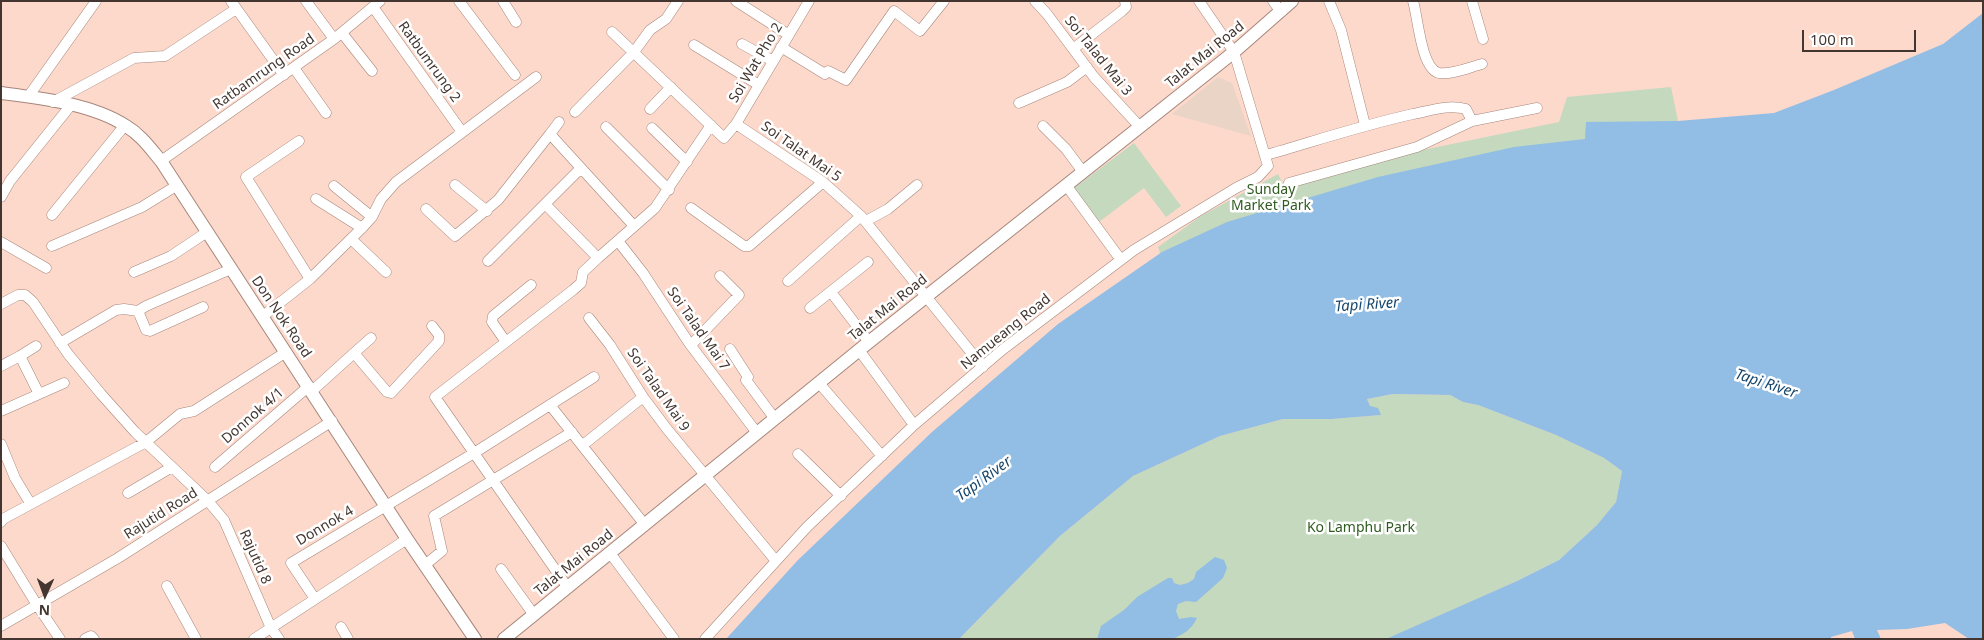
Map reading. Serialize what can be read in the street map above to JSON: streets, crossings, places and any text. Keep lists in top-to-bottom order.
{
  "streets": {
    "main road": ["Talat Mai Road", "Don Nok Road"],
    "street": [
      "Soi Talad Mai 3",
      "Ratbumrung 2",
      "Soi Wat Pho 2",
      "Ratbamrung Road",
      "Soi Talat Mai 5",
      "Soi Talad Mai 7",
      "Namueang Road",
      "Soi Talad Mai 9",
      "Donnok 4/1",
      "Rajutid Road",
      "Donnok 4",
      "Rajutid 8"
    ]
  },
  "crossings": [
    ["Talat Mai Road", "Soi Talad Mai 3"],
    ["Talat Mai Road", "Soi Talat Mai 5"],
    ["Talat Mai Road", "Soi Talad Mai 7"],
    ["Talat Mai Road", "Soi Talad Mai 9"],
    ["Ratbumrung 2", "Ratbamrung Road"],
    ["Soi Wat Pho 2", "Soi Talat Mai 5"],
    ["Ratbamrung Road", "Don Nok Road"],
    ["Soi Talat Mai 5", "Namueang Road"],
    ["Don Nok Road", "Donnok 4/1"],
    ["Don Nok Road", "Rajutid Road"],
    ["Don Nok Road", "Donnok 4"],
    ["Namueang Road", "Soi Talad Mai 9"],
    ["Rajutid Road", "Rajutid 8"]
  ],
  "water": ["Tapi River"],
  "parks": ["Sunday Market Park", "Ko Lamphu Park"],
  "scale_bar": "100 m",
  "north": "bottom"
}
